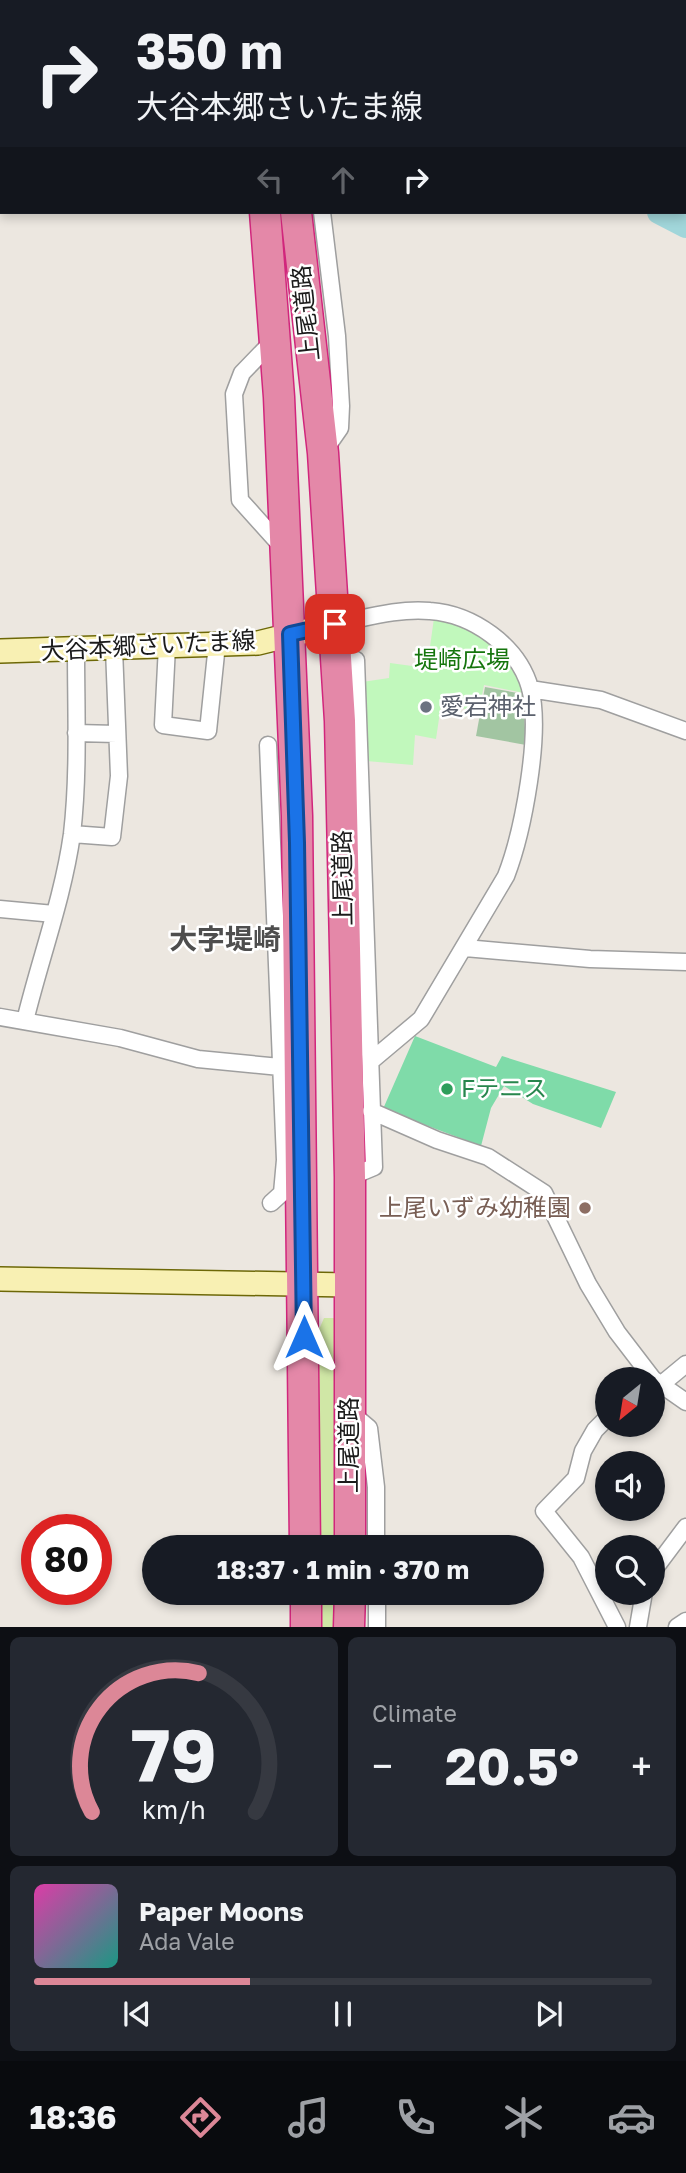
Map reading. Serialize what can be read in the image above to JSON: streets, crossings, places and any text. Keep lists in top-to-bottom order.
{
  "streets": {
    "highway": ["上尾道路"],
    "street": ["大谷本郷さいたま線"]
  },
  "crossings": [
    ["上尾道路", "大谷本郷さいたま線"]
  ],
  "districts": ["大字堤崎"],
  "parks": ["堤崎広場"],
  "places": ["愛宕神社", "Fテニス", "上尾いずみ幼稚園"],
  "north": "bottom left",
  "page": {
    "turn": ["350 m", "大谷本郷さいたま線"],
    "limit": "80",
    "trip": "18:37 · 1 min · 370 m",
    "tile": "Climate",
    "heat": ["−", "20.5°", "+"],
    "song": ["Paper Moons", "Ada Vale"],
    "tabs": "18:36",
    "gauge": ["79", "km/h"]
  }
}
